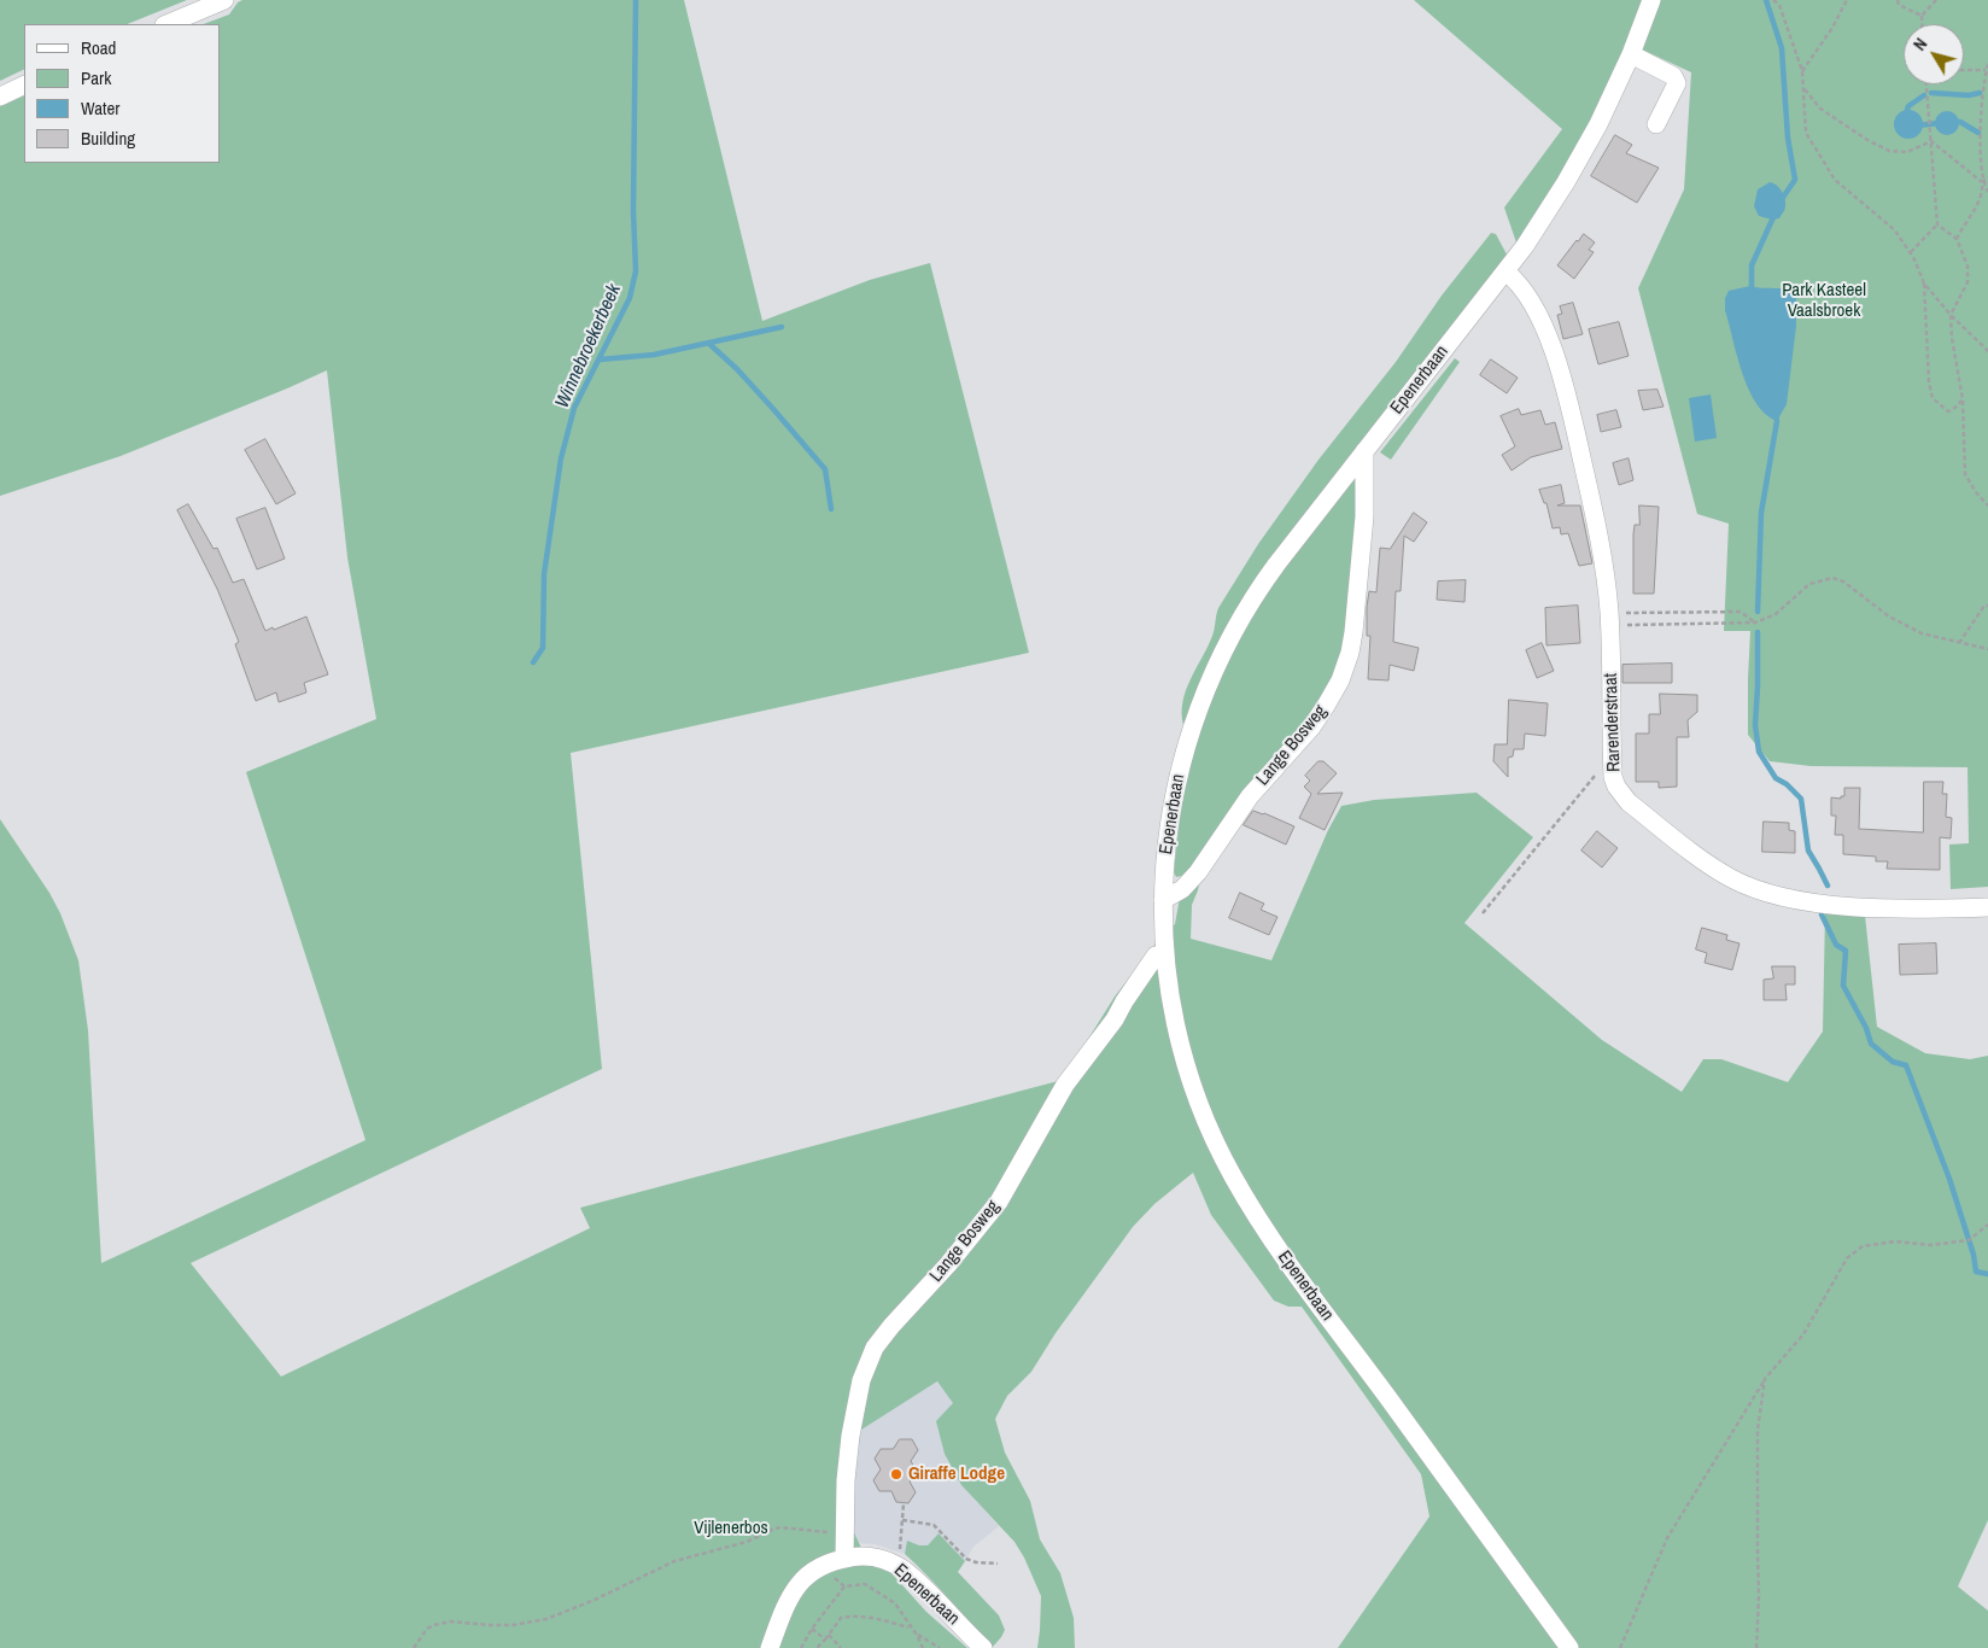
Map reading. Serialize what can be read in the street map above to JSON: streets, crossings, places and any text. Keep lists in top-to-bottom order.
{
  "streets": {
    "street": ["Epenerbaan", "Rarenderstraat", "Lange Bosweg"]
  },
  "crossings": [
    ["Epenerbaan", "Rarenderstraat"],
    ["Epenerbaan", "Lange Bosweg"]
  ],
  "water": ["Winnebroekerbeek"],
  "parks": ["Park Kasteel Vaalsbroek", "Vijlenerbos"],
  "places": ["Giraffe Lodge"],
  "legend": [
    "Road",
    "Park",
    "Water",
    "Building"
  ],
  "north": "top left"
}
